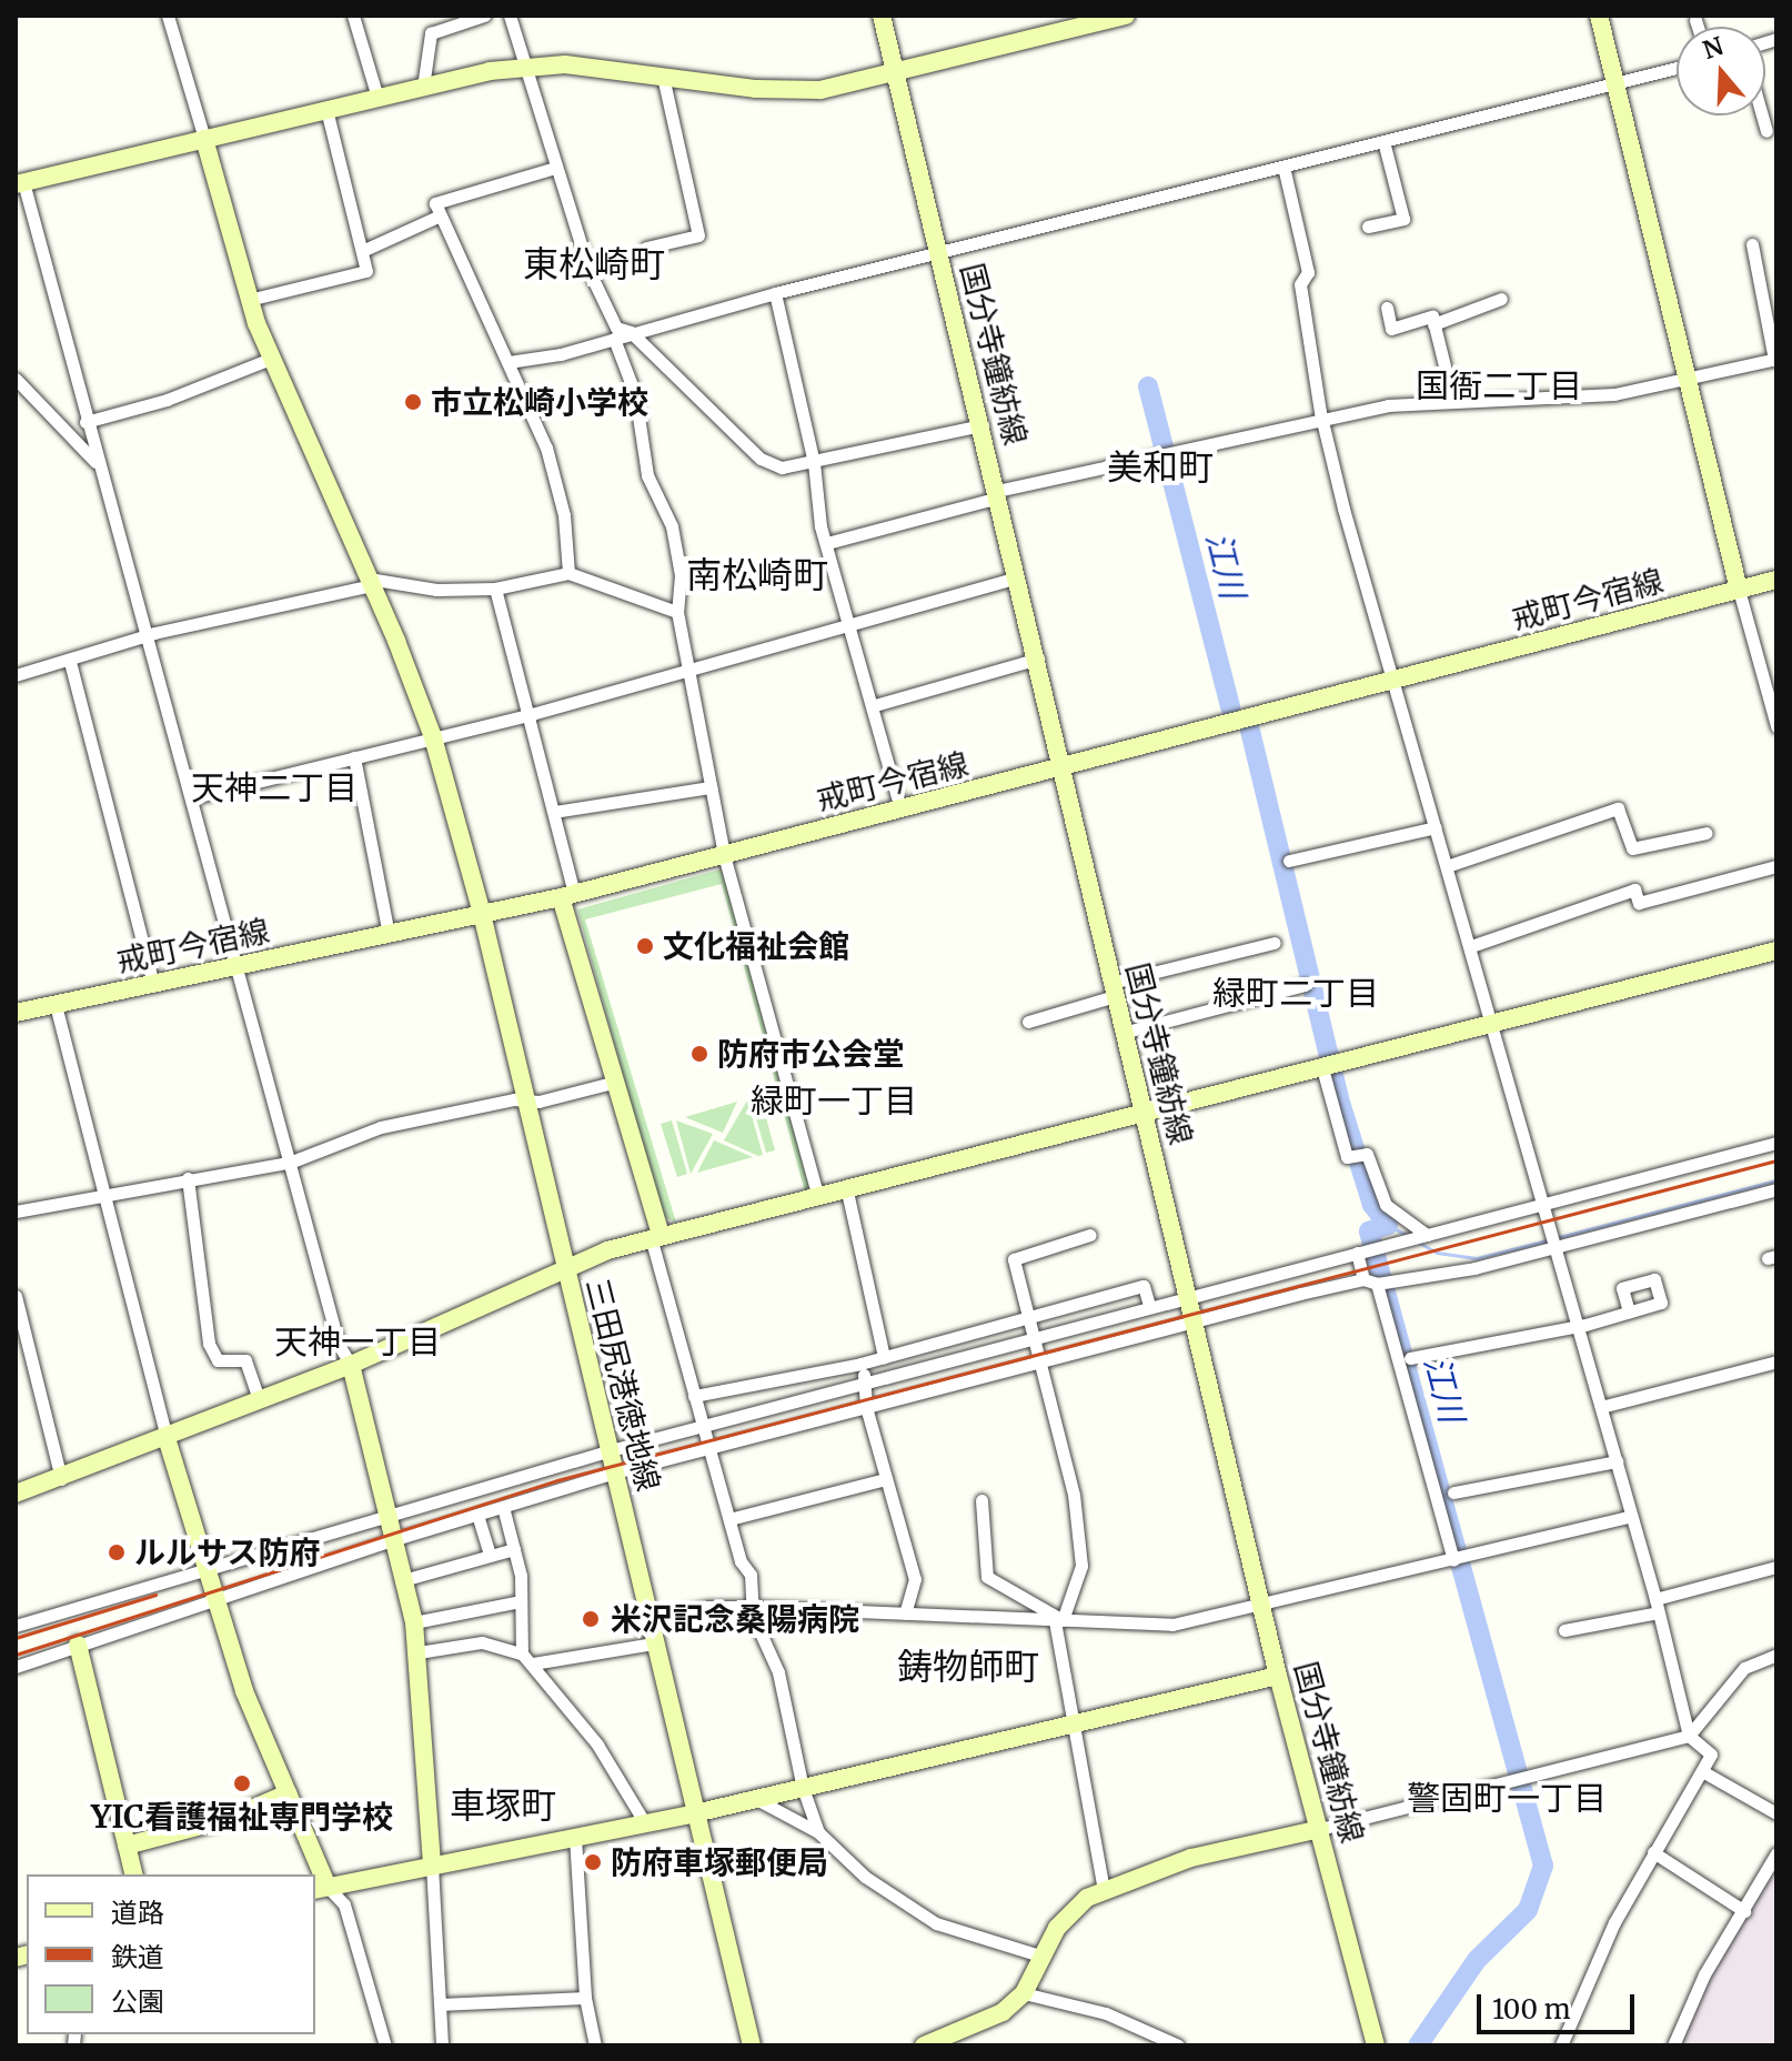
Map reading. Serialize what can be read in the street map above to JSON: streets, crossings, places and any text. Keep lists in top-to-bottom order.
{
  "streets": {
    "street": ["国分寺鐘紡線", "戒町今宿線", "三田尻港徳地線"]
  },
  "crossings": [
    ["国分寺鐘紡線", "戒町今宿線"]
  ],
  "districts": [
    "東松崎町",
    "国衙二丁目",
    "美和町",
    "南松崎町",
    "天神二丁目",
    "緑町二丁目",
    "緑町一丁目",
    "天神一丁目",
    "鋳物師町",
    "警固町一丁目",
    "車塚町"
  ],
  "water": ["江川"],
  "places": [
    "市立松崎小学校",
    "文化福祉会館",
    "防府市公会堂",
    "ルルサス防府",
    "米沢記念桑陽病院",
    "YIC看護福祉専門学校",
    "防府車塚郵便局"
  ],
  "legend": ["道路", "鉄道", "公園"],
  "scale_bar": "100 m",
  "north": "top"
}
